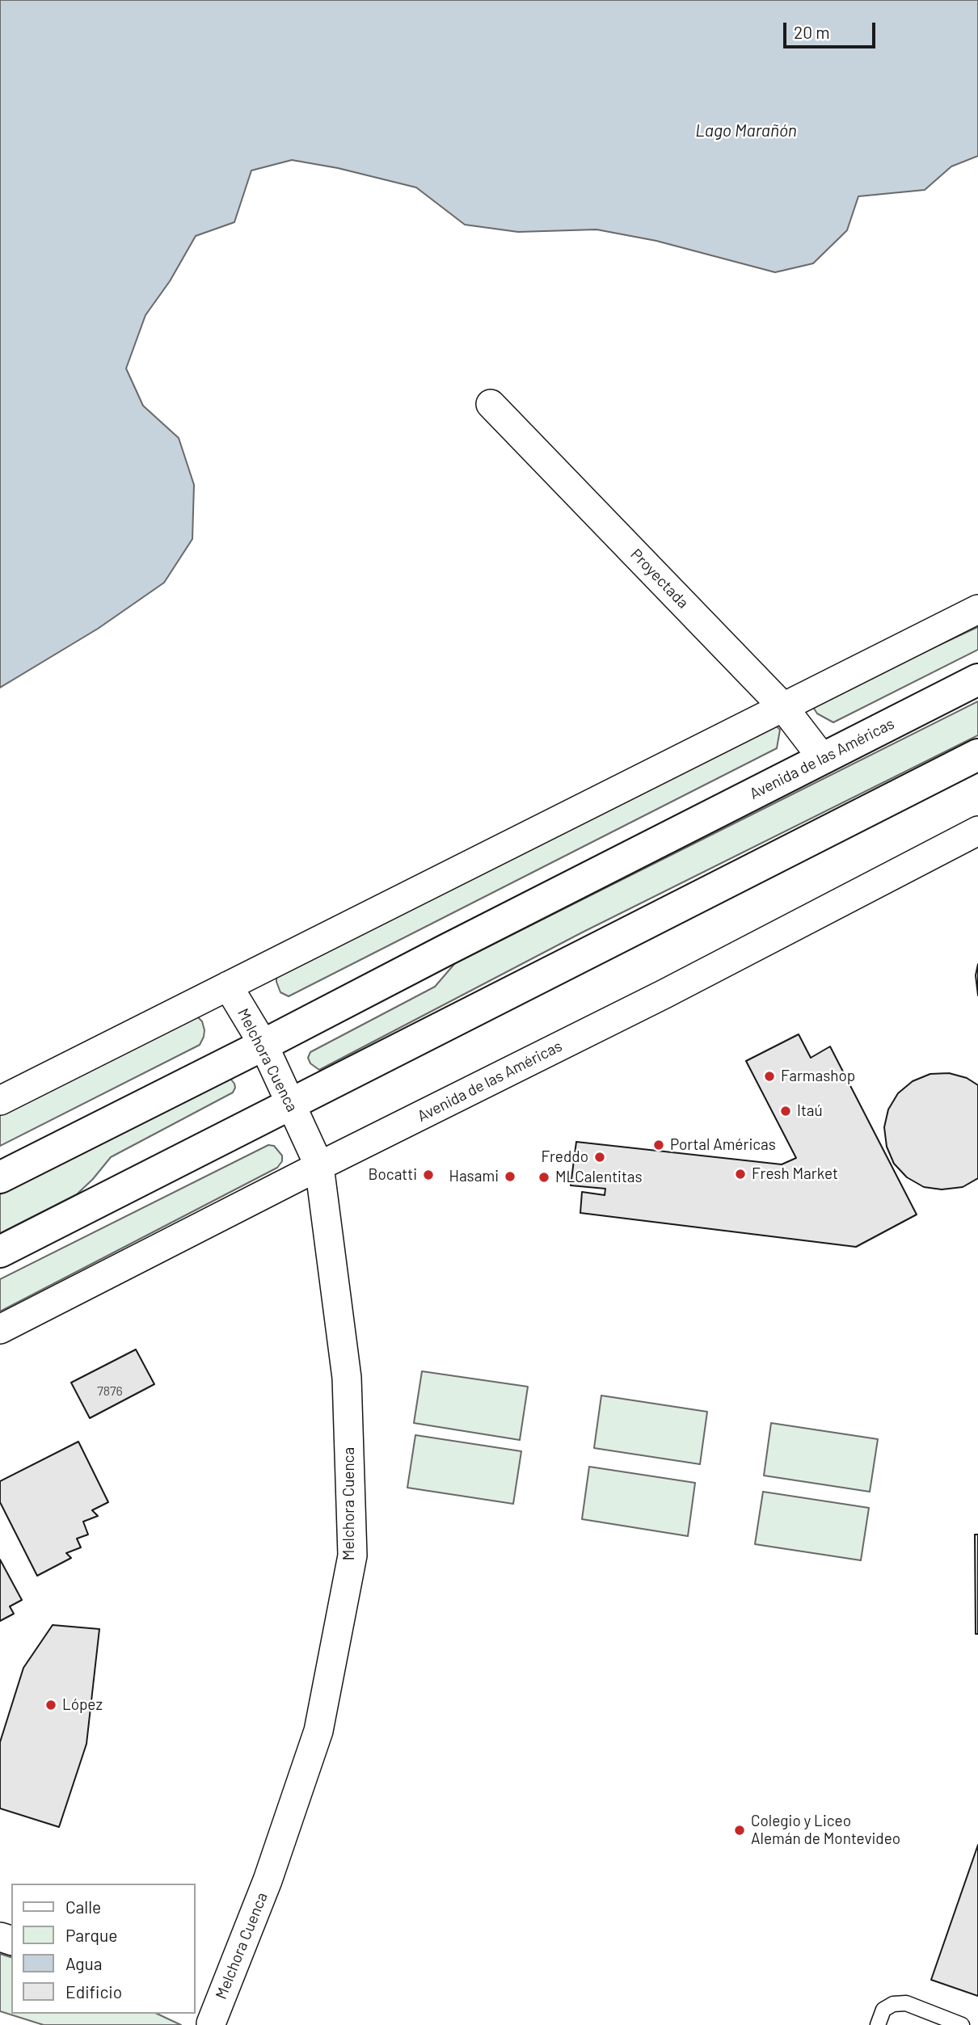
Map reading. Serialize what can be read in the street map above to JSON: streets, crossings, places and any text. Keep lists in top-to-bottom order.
{
  "streets": {
    "highway": ["Avenida de las Américas"],
    "street": ["Proyectada", "Melchora Cuenca"]
  },
  "crossings": [
    ["Proyectada", "Avenida de las Américas"],
    ["Avenida de las Américas", "Melchora Cuenca"]
  ],
  "water": ["Lago Marañón"],
  "places": [
    "Farmashop",
    "Itaú",
    "Portal Américas",
    "Freddo",
    "Fresh Market",
    "Bocatti",
    "Hasami",
    "MLCalentitas",
    "López",
    "Colegio y Liceo Alemán de Montevideo"
  ],
  "house_numbers": ["7876"],
  "legend": [
    "Calle",
    "Parque",
    "Agua",
    "Edificio"
  ],
  "scale_bar": "20 m"
}
